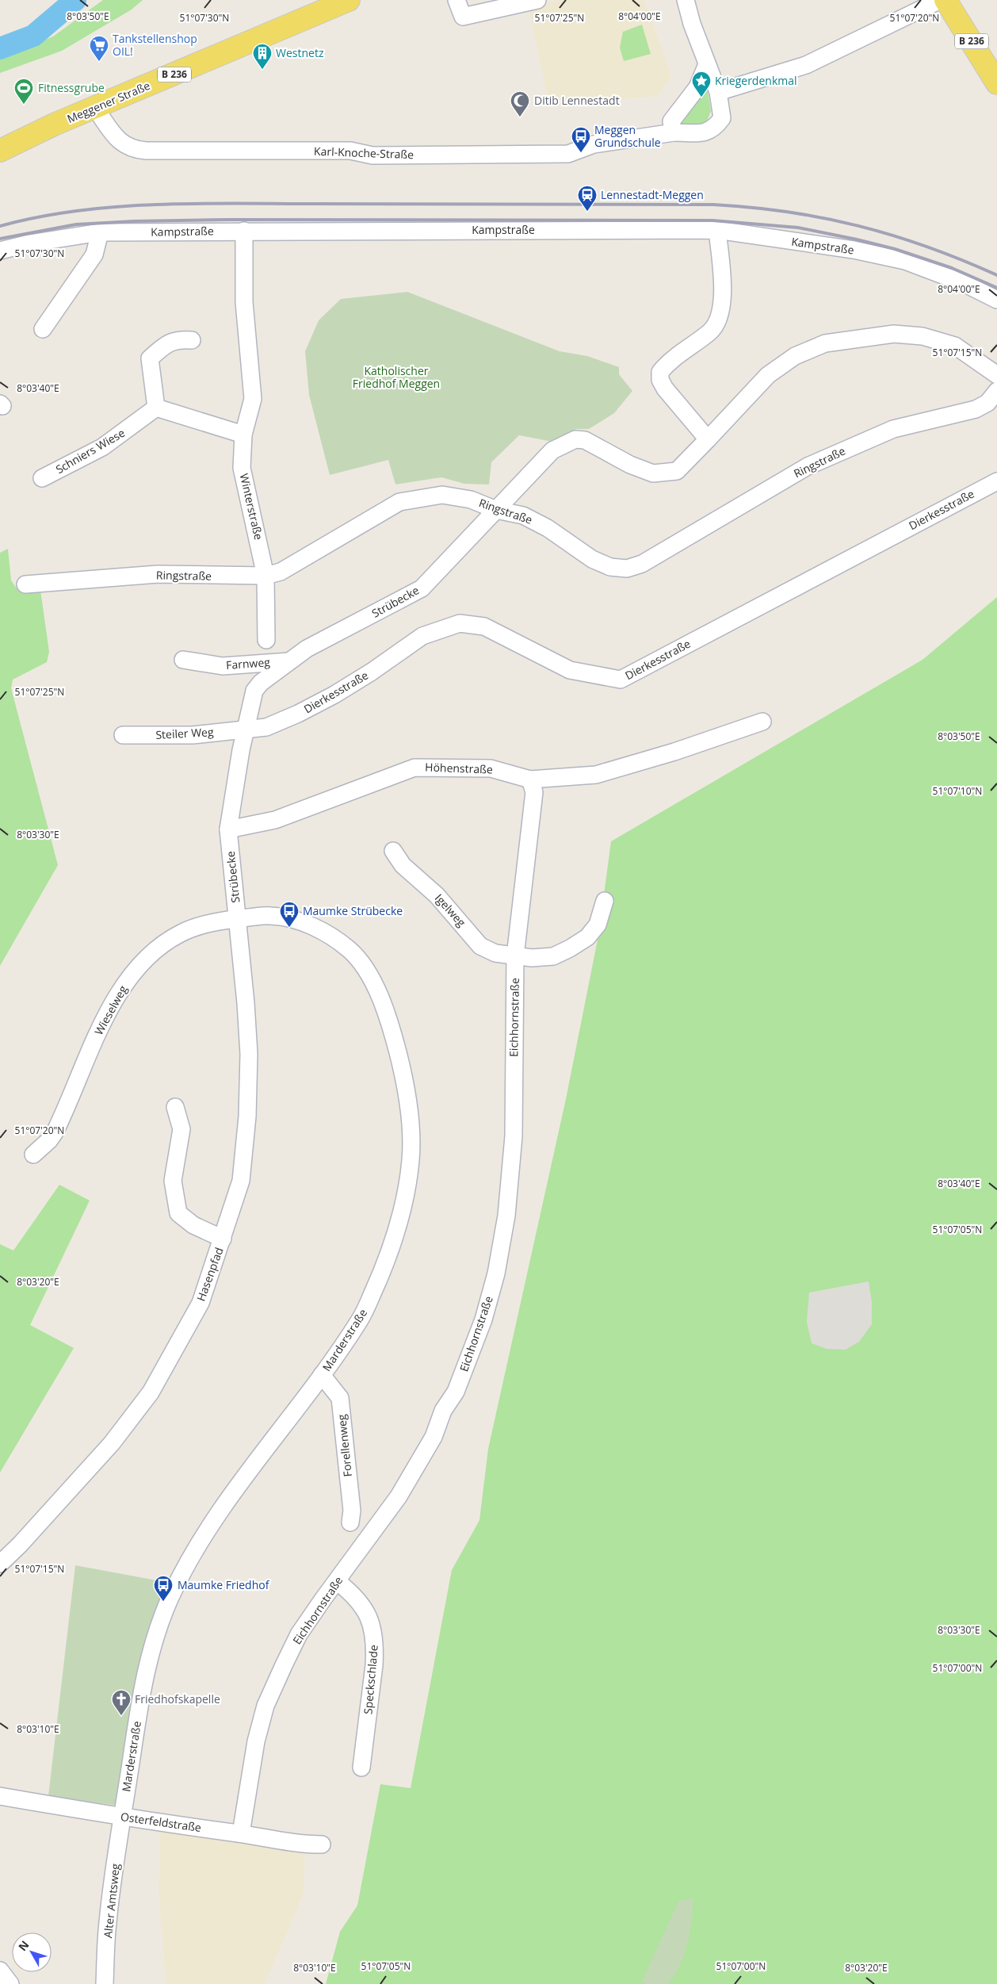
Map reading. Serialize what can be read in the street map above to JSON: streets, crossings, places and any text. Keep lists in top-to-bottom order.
{
  "streets": {
    "main road": ["B 236", "Meggener Straße"],
    "street": [
      "Karl-Knoche-Straße",
      "Kampstraße",
      "Schniers Wiese",
      "Ringstraße",
      "Winterstraße",
      "Dierkesstraße",
      "Strübecke",
      "Farnweg",
      "Steiler Weg",
      "Höhenstraße",
      "Igelweg",
      "Wieselweg",
      "Eichhornstraße",
      "Hasenpfad",
      "Marderstraße",
      "Forellenweg",
      "Speckschlade",
      "Osterfeldstraße",
      "Alter Amtsweg"
    ]
  },
  "crossings": [
    ["Meggener Straße", "Karl-Knoche-Straße"],
    ["Kampstraße", "Winterstraße"],
    ["Ringstraße", "Winterstraße"],
    ["Ringstraße", "Strübecke"],
    ["Dierkesstraße", "Strübecke"],
    ["Dierkesstraße", "Steiler Weg"],
    ["Strübecke", "Farnweg"],
    ["Strübecke", "Steiler Weg"],
    ["Strübecke", "Höhenstraße"],
    ["Strübecke", "Wieselweg"],
    ["Strübecke", "Hasenpfad"],
    ["Strübecke", "Marderstraße"],
    ["Höhenstraße", "Eichhornstraße"],
    ["Igelweg", "Eichhornstraße"],
    ["Wieselweg", "Hasenpfad"],
    ["Wieselweg", "Marderstraße"],
    ["Eichhornstraße", "Speckschlade"],
    ["Eichhornstraße", "Osterfeldstraße"],
    ["Hasenpfad", "Marderstraße"],
    ["Marderstraße", "Forellenweg"],
    ["Marderstraße", "Osterfeldstraße"],
    ["Marderstraße", "Alter Amtsweg"],
    ["Osterfeldstraße", "Alter Amtsweg"]
  ],
  "parks": ["Katholischer Friedhof Meggen"],
  "places": {
    "supermarket": ["Tankstellenshop OIL!"],
    "building": ["Westnetz"],
    "place": ["Kriegerdenkmal"],
    "sports": ["Fitnessgrube"],
    "mosque": ["Ditib Lennestadt"],
    "bus stop": ["Meggen Grundschule", "Maumke Strübecke", "Maumke Friedhof"],
    "station": ["Lennestadt-Meggen"],
    "church": ["Friedhofskapelle"]
  },
  "north": "top left",
  "coordinates": [
    "8°03'50\"E",
    "8°04'00\"E",
    "51°07'30\"N",
    "51°07'25\"N",
    "51°07'20\"N",
    "51°07'15\"N",
    "8°03'40\"E",
    "51°07'10\"N",
    "8°03'30\"E",
    "51°07'05\"N",
    "8°03'20\"E",
    "51°07'00\"N",
    "8°03'10\"E"
  ]
}
